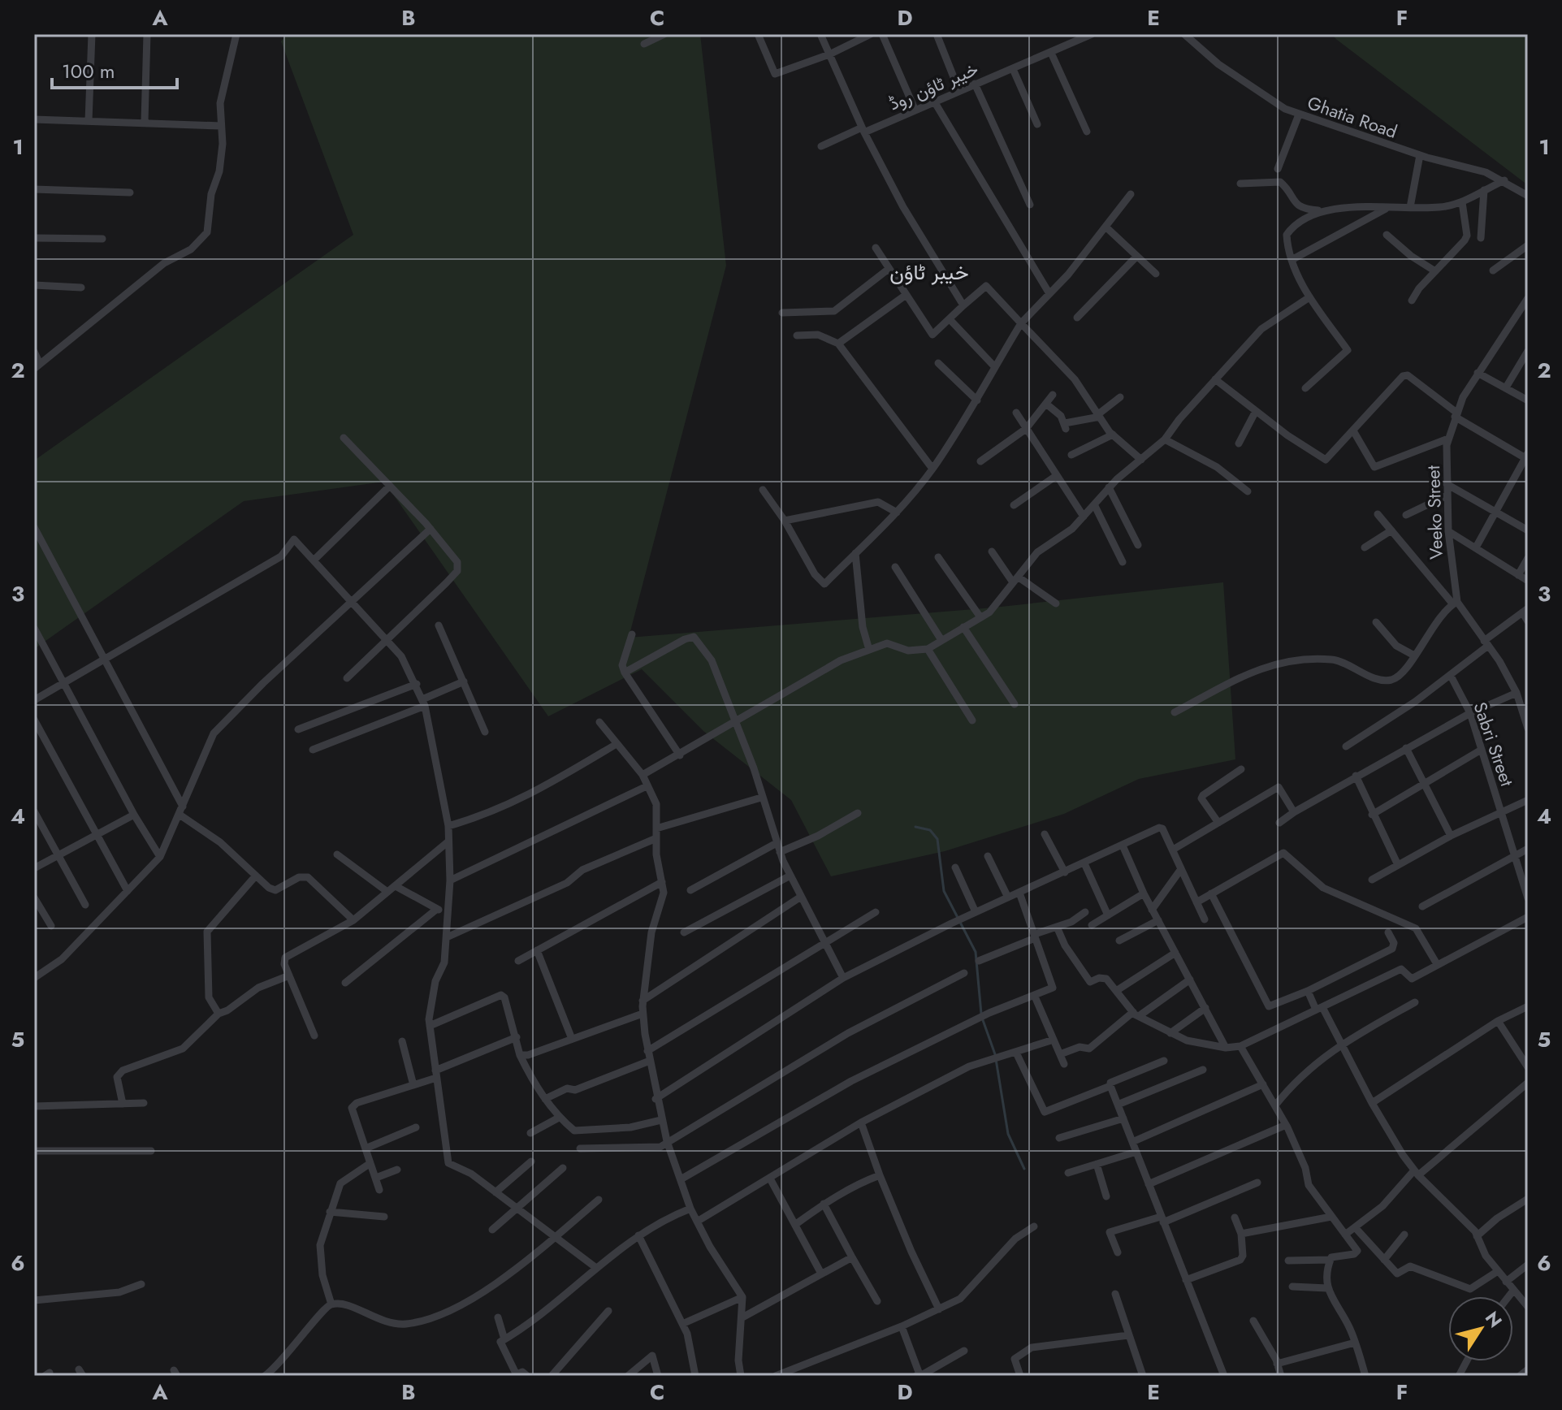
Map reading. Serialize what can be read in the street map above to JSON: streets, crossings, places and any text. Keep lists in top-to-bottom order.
{
  "streets": {
    "street": [
      "خیبر ٹاؤن روڈ",
      "Ghatia Road",
      "Veeko Street",
      "Sabri Street"
    ]
  },
  "districts": ["خیبر ٹاؤن"],
  "scale_bar": "100 m",
  "north": "top right",
  "grid": {
    "columns": [
      "A",
      "B",
      "C",
      "D",
      "E",
      "F"
    ],
    "rows": [
      "1",
      "2",
      "3",
      "4",
      "5",
      "6"
    ]
  }
}
